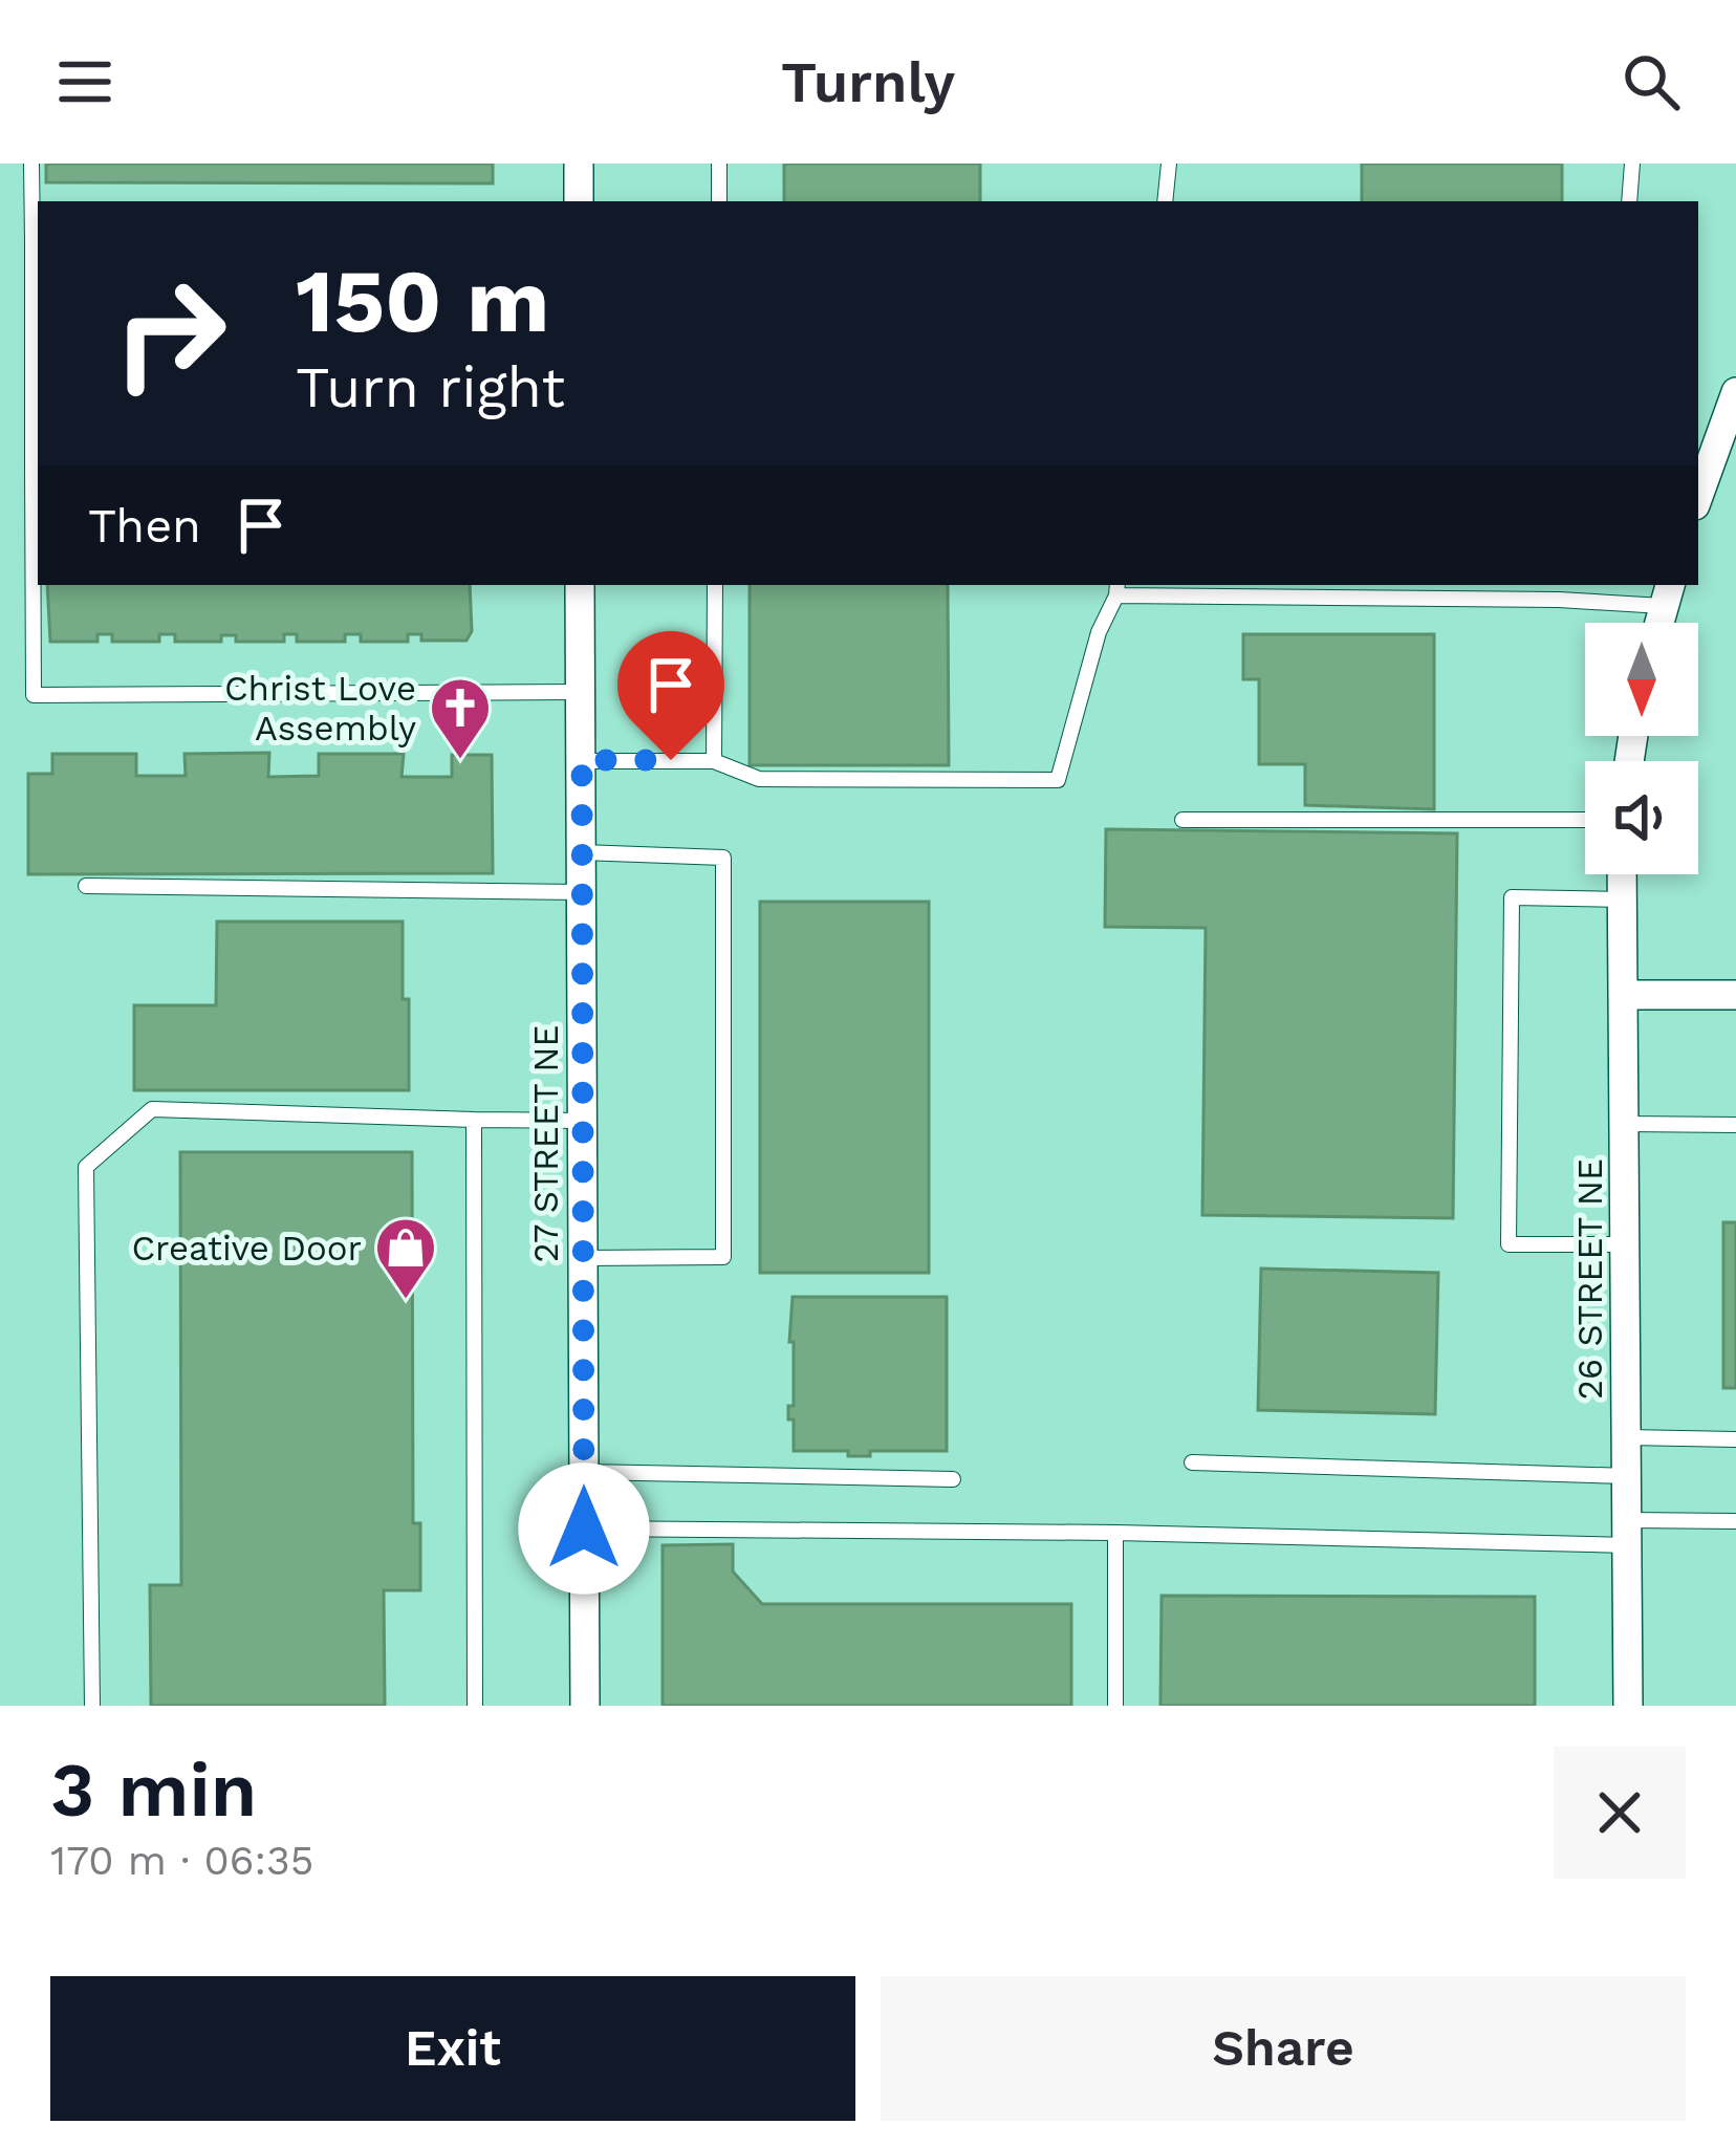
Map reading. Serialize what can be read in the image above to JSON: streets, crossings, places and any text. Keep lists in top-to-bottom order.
{
  "streets": {
    "street": ["27 STREET NE", "26 STREET NE"]
  },
  "places": {
    "church": ["Christ Love Assembly"],
    "shop": ["Creative Door"]
  },
  "north": "bottom",
  "page": {
    "header": "Turnly",
    "turn": ["150 m", "Turn right"],
    "then": "Then",
    "heading": ["3 min", "170 m · 06:35"],
    "buttons": ["Exit", "Share"]
  }
}
